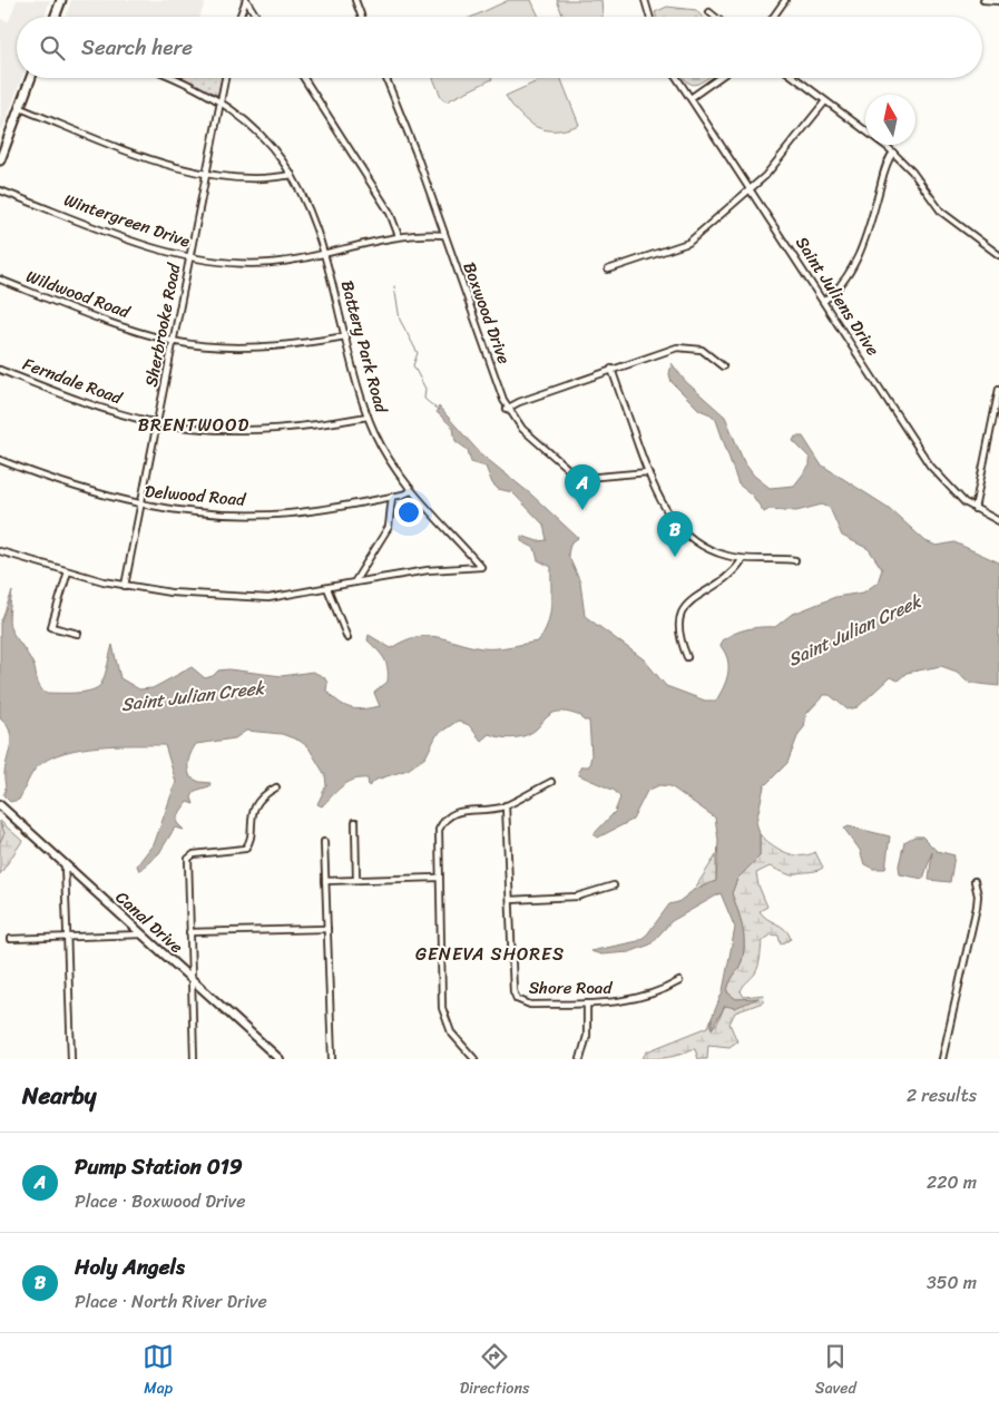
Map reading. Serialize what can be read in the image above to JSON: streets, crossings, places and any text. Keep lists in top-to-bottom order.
{
  "streets": {
    "main road": ["Canal Drive"],
    "street": [
      "Wintergreen Drive",
      "Wildwood Road",
      "Saint Juliens Drive",
      "Boxwood Drive",
      "Sherbrooke Road",
      "Battery Park Road",
      "Ferndale Road",
      "Delwood Road",
      "Shore Road"
    ]
  },
  "crossings": [
    ["Wintergreen Drive", "Boxwood Drive"],
    ["Wintergreen Drive", "Sherbrooke Road"],
    ["Wintergreen Drive", "Battery Park Road"],
    ["Wildwood Road", "Sherbrooke Road"],
    ["Wildwood Road", "Battery Park Road"],
    ["Sherbrooke Road", "Battery Park Road"],
    ["Sherbrooke Road", "Ferndale Road"],
    ["Sherbrooke Road", "Delwood Road"],
    ["Battery Park Road", "Ferndale Road"]
  ],
  "districts": ["BRENTWOOD", "GENEVA SHORES"],
  "water": ["Saint Julian Creek"],
  "north": "top",
  "page": {
    "search": "Search here",
    "pins": ["A", "B"],
    "heading": ["Nearby", "2 results"],
    "list": [
      {
        "mark": "A",
        "name": "Pump Station 019",
        "note": "Place · Boxwood Drive",
        "value": "220 m"
      },
      {
        "mark": "B",
        "name": "Holy Angels",
        "note": "Place · North River Drive",
        "value": "350 m"
      }
    ],
    "nav": ["Map", "Directions", "Saved"]
  }
}
